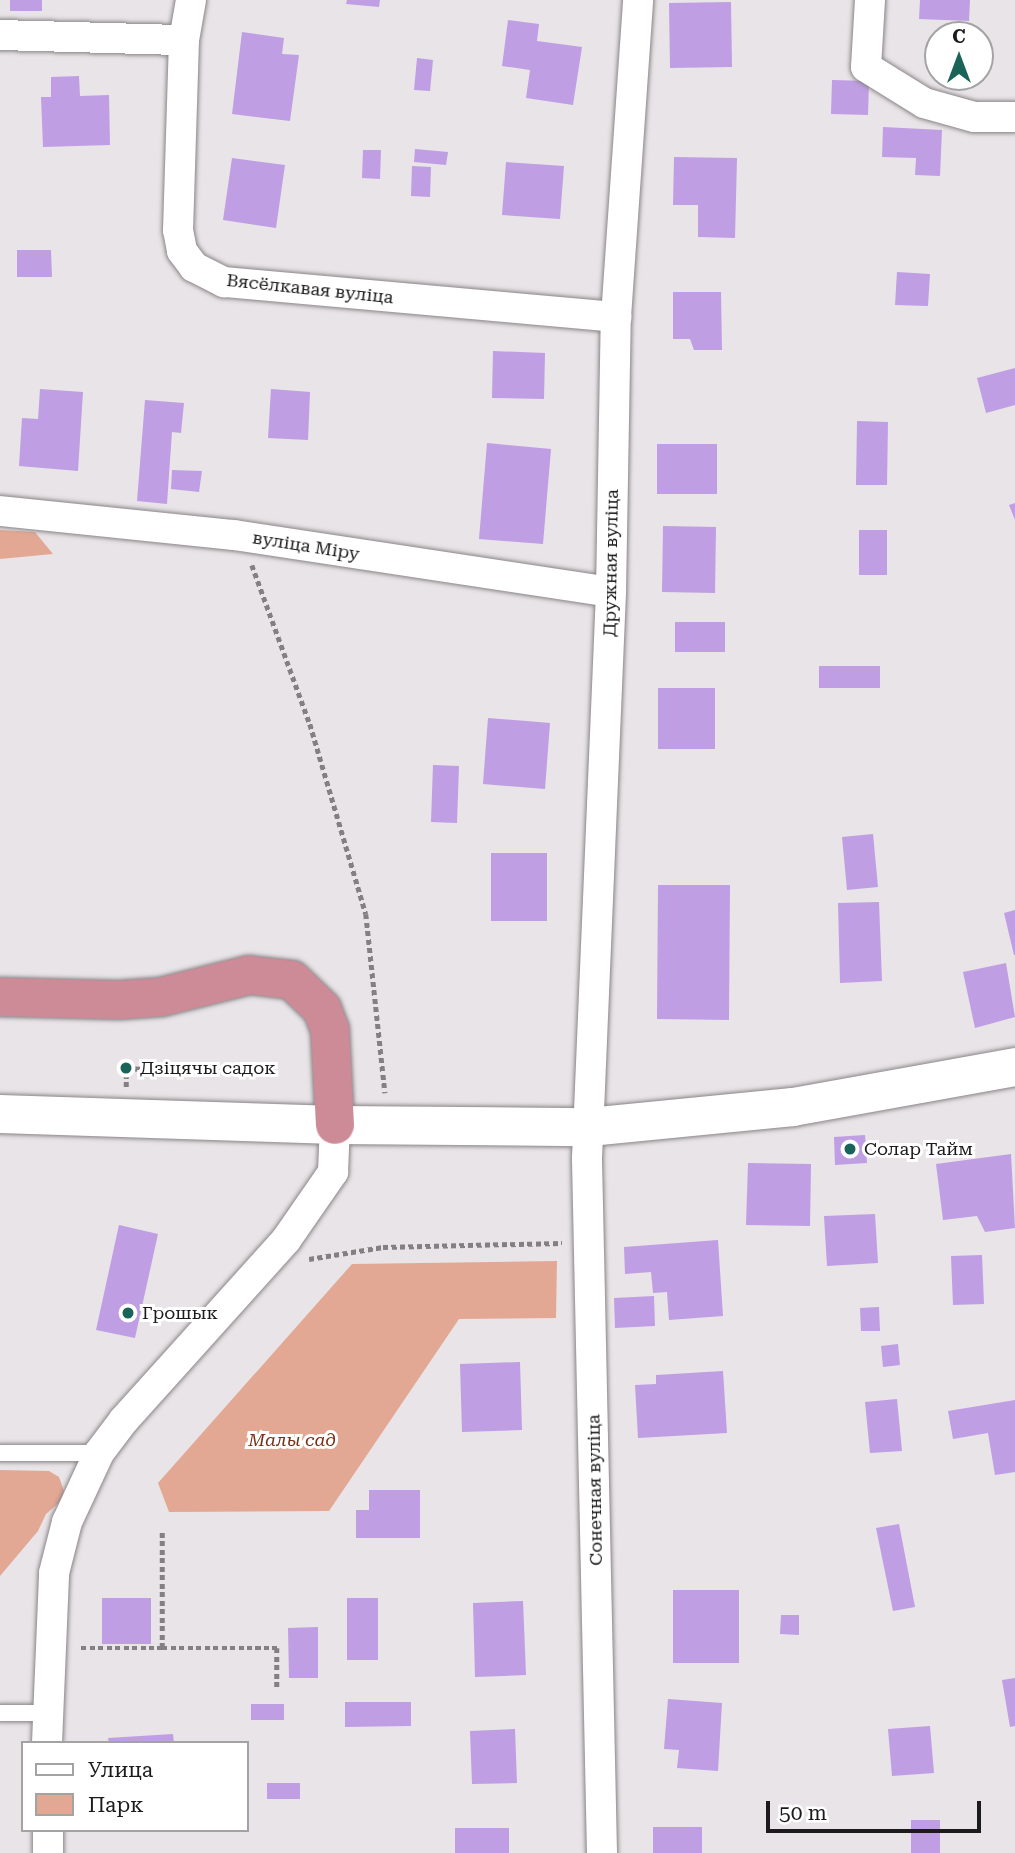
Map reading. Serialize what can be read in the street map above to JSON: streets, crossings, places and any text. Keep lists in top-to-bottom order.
{
  "streets": {
    "street": [
      "Вясёлкавая вуліца",
      "вуліца Міру",
      "Дружная вуліца",
      "Сонечная вуліца"
    ]
  },
  "crossings": [
    ["Вясёлкавая вуліца", "Дружная вуліца"],
    ["вуліца Міру", "Дружная вуліца"],
    ["Дружная вуліца", "Сонечная вуліца"]
  ],
  "parks": ["Малы сад"],
  "places": ["Дзіцячы садок", "Солар Тайм", "Грошык"],
  "legend": ["Улица", "Парк"],
  "scale_bar": "50 m",
  "north": "top"
}
